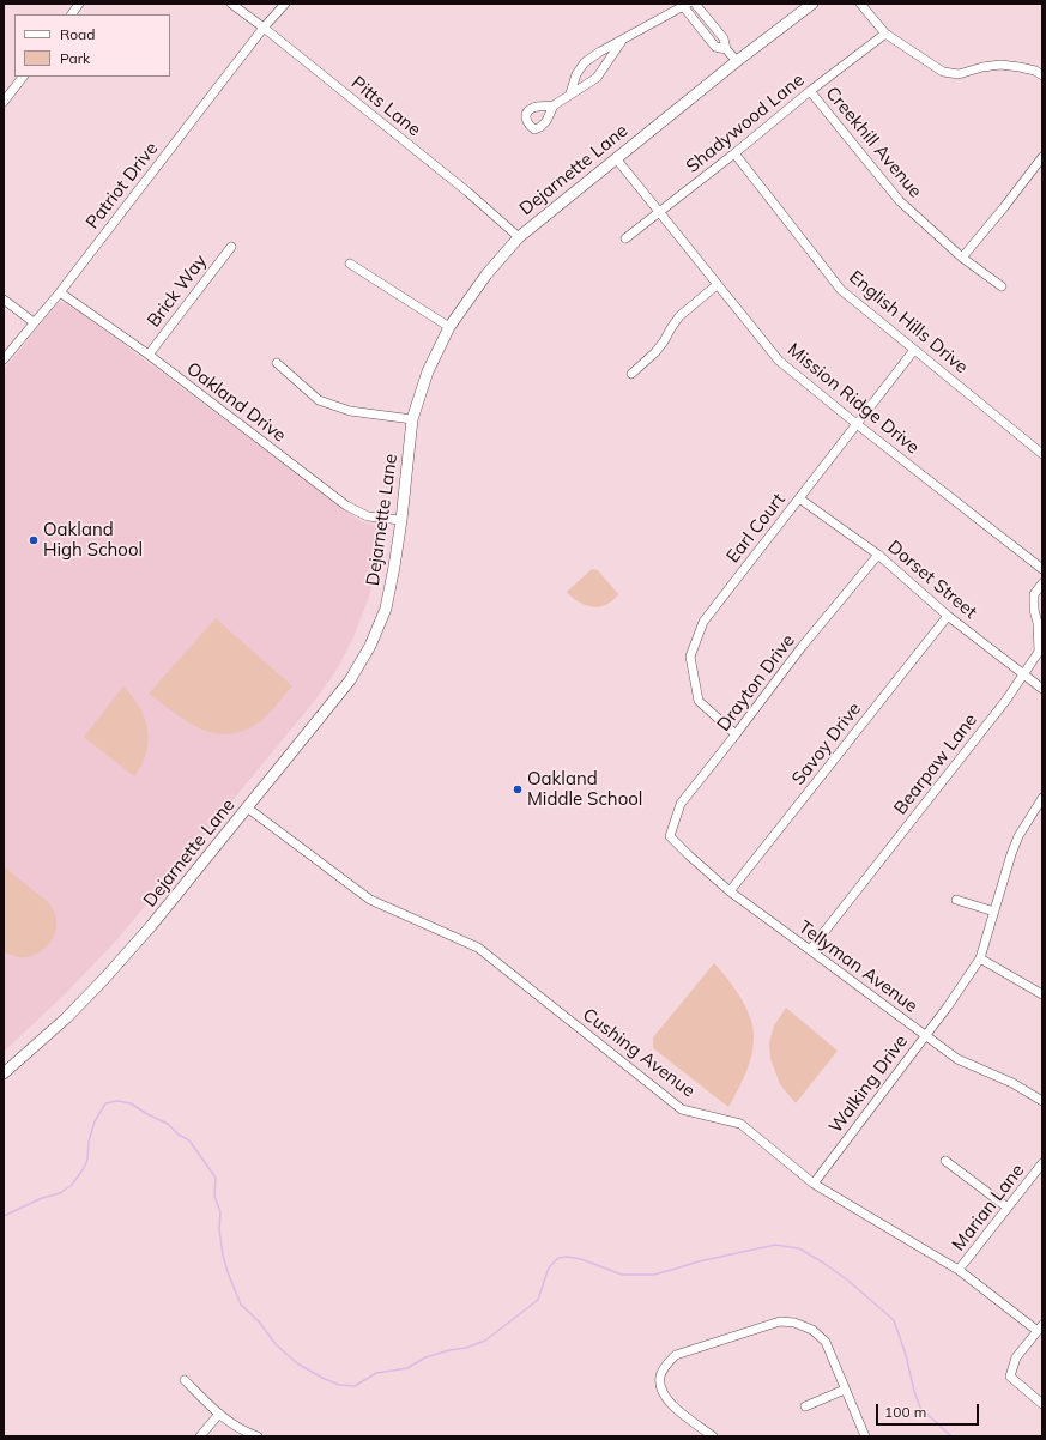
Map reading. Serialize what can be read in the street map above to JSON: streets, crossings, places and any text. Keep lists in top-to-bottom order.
{
  "streets": {
    "main road": ["Dejarnette Lane"],
    "street": [
      "Pitts Lane",
      "Shadywood Lane",
      "Creekhill Avenue",
      "Patriot Drive",
      "Brick Way",
      "English Hills Drive",
      "Mission Ridge Drive",
      "Oakland Drive",
      "Earl Court",
      "Dorset Street",
      "Drayton Drive",
      "Savoy Drive",
      "Bearpaw Lane",
      "Tellyman Avenue",
      "Cushing Avenue",
      "Walking Drive",
      "Marian Lane"
    ]
  },
  "crossings": [
    ["Pitts Lane", "Dejarnette Lane"],
    ["Pitts Lane", "Patriot Drive"],
    ["Shadywood Lane", "Creekhill Avenue"],
    ["Shadywood Lane", "English Hills Drive"],
    ["Shadywood Lane", "Mission Ridge Drive"],
    ["Dejarnette Lane", "Mission Ridge Drive"],
    ["Dejarnette Lane", "Oakland Drive"],
    ["Dejarnette Lane", "Cushing Avenue"],
    ["Patriot Drive", "Oakland Drive"],
    ["Brick Way", "Oakland Drive"],
    ["English Hills Drive", "Earl Court"],
    ["Mission Ridge Drive", "Earl Court"],
    ["Earl Court", "Dorset Street"],
    ["Earl Court", "Drayton Drive"],
    ["Dorset Street", "Drayton Drive"],
    ["Dorset Street", "Savoy Drive"],
    ["Dorset Street", "Bearpaw Lane"],
    ["Drayton Drive", "Tellyman Avenue"],
    ["Savoy Drive", "Tellyman Avenue"],
    ["Bearpaw Lane", "Tellyman Avenue"],
    ["Tellyman Avenue", "Walking Drive"],
    ["Cushing Avenue", "Walking Drive"],
    ["Cushing Avenue", "Marian Lane"]
  ],
  "places": ["Oakland High School", "Oakland Middle School"],
  "legend": ["Road", "Park"],
  "scale_bar": "100 m"
}
